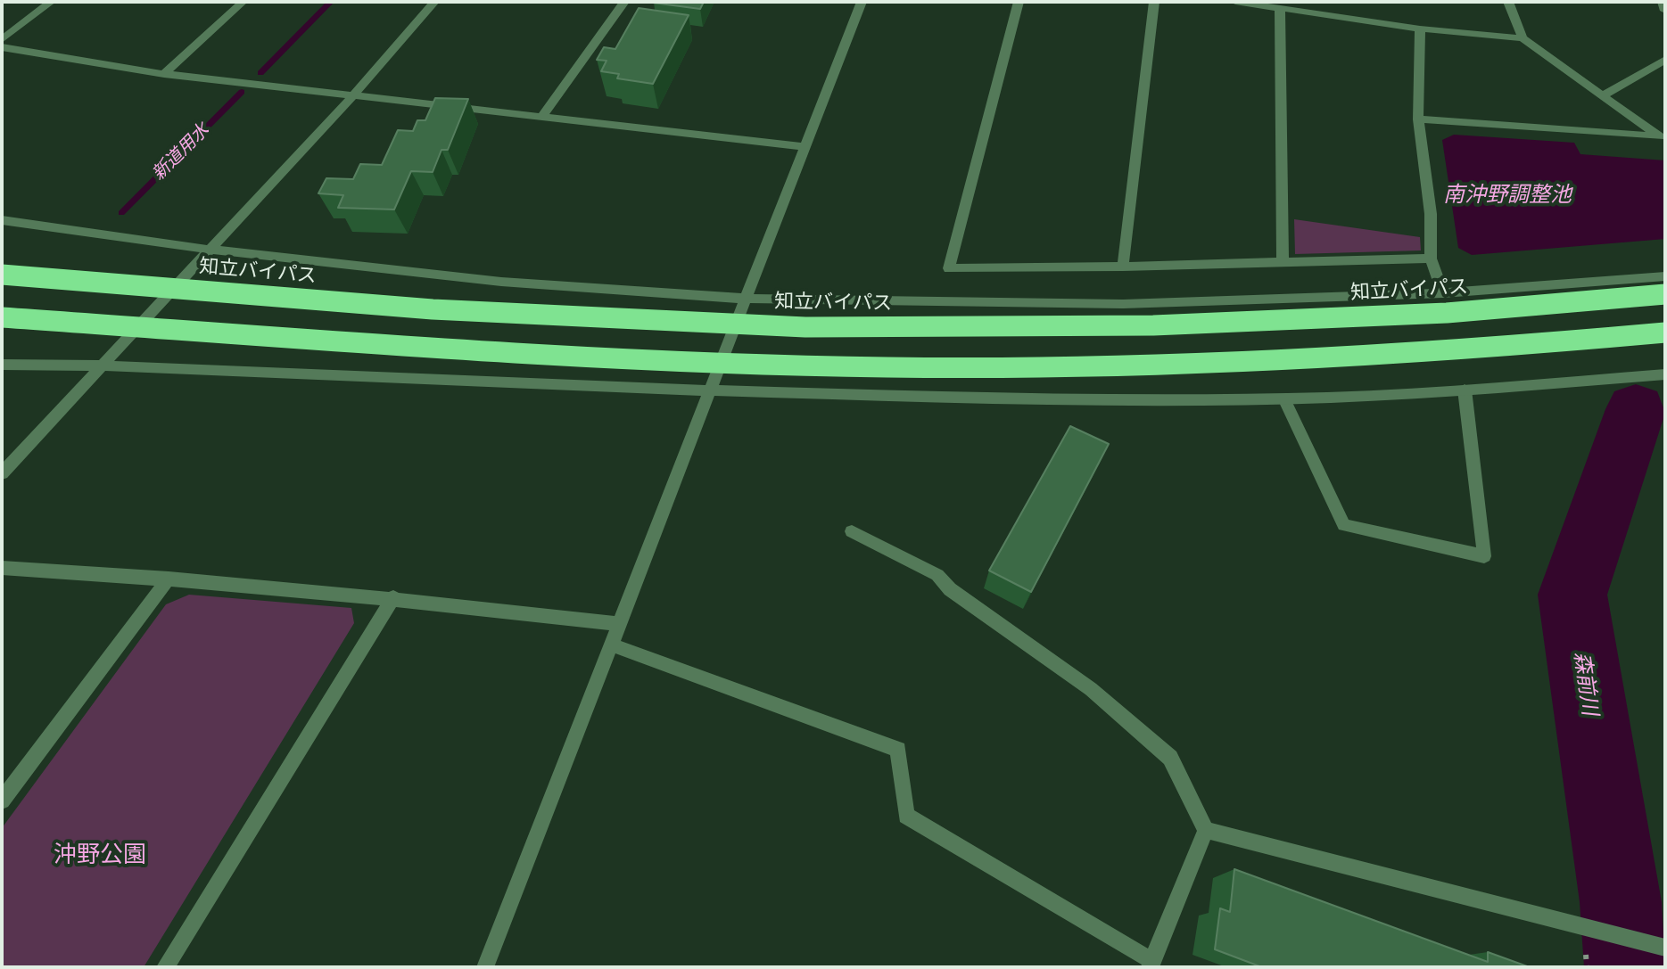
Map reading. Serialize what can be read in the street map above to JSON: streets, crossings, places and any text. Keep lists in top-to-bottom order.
{
  "streets": {
    "highway": ["知立バイパス"]
  },
  "water": ["新道用水", "南沖野調整池", "森前川"],
  "parks": ["沖野公園"]
}
